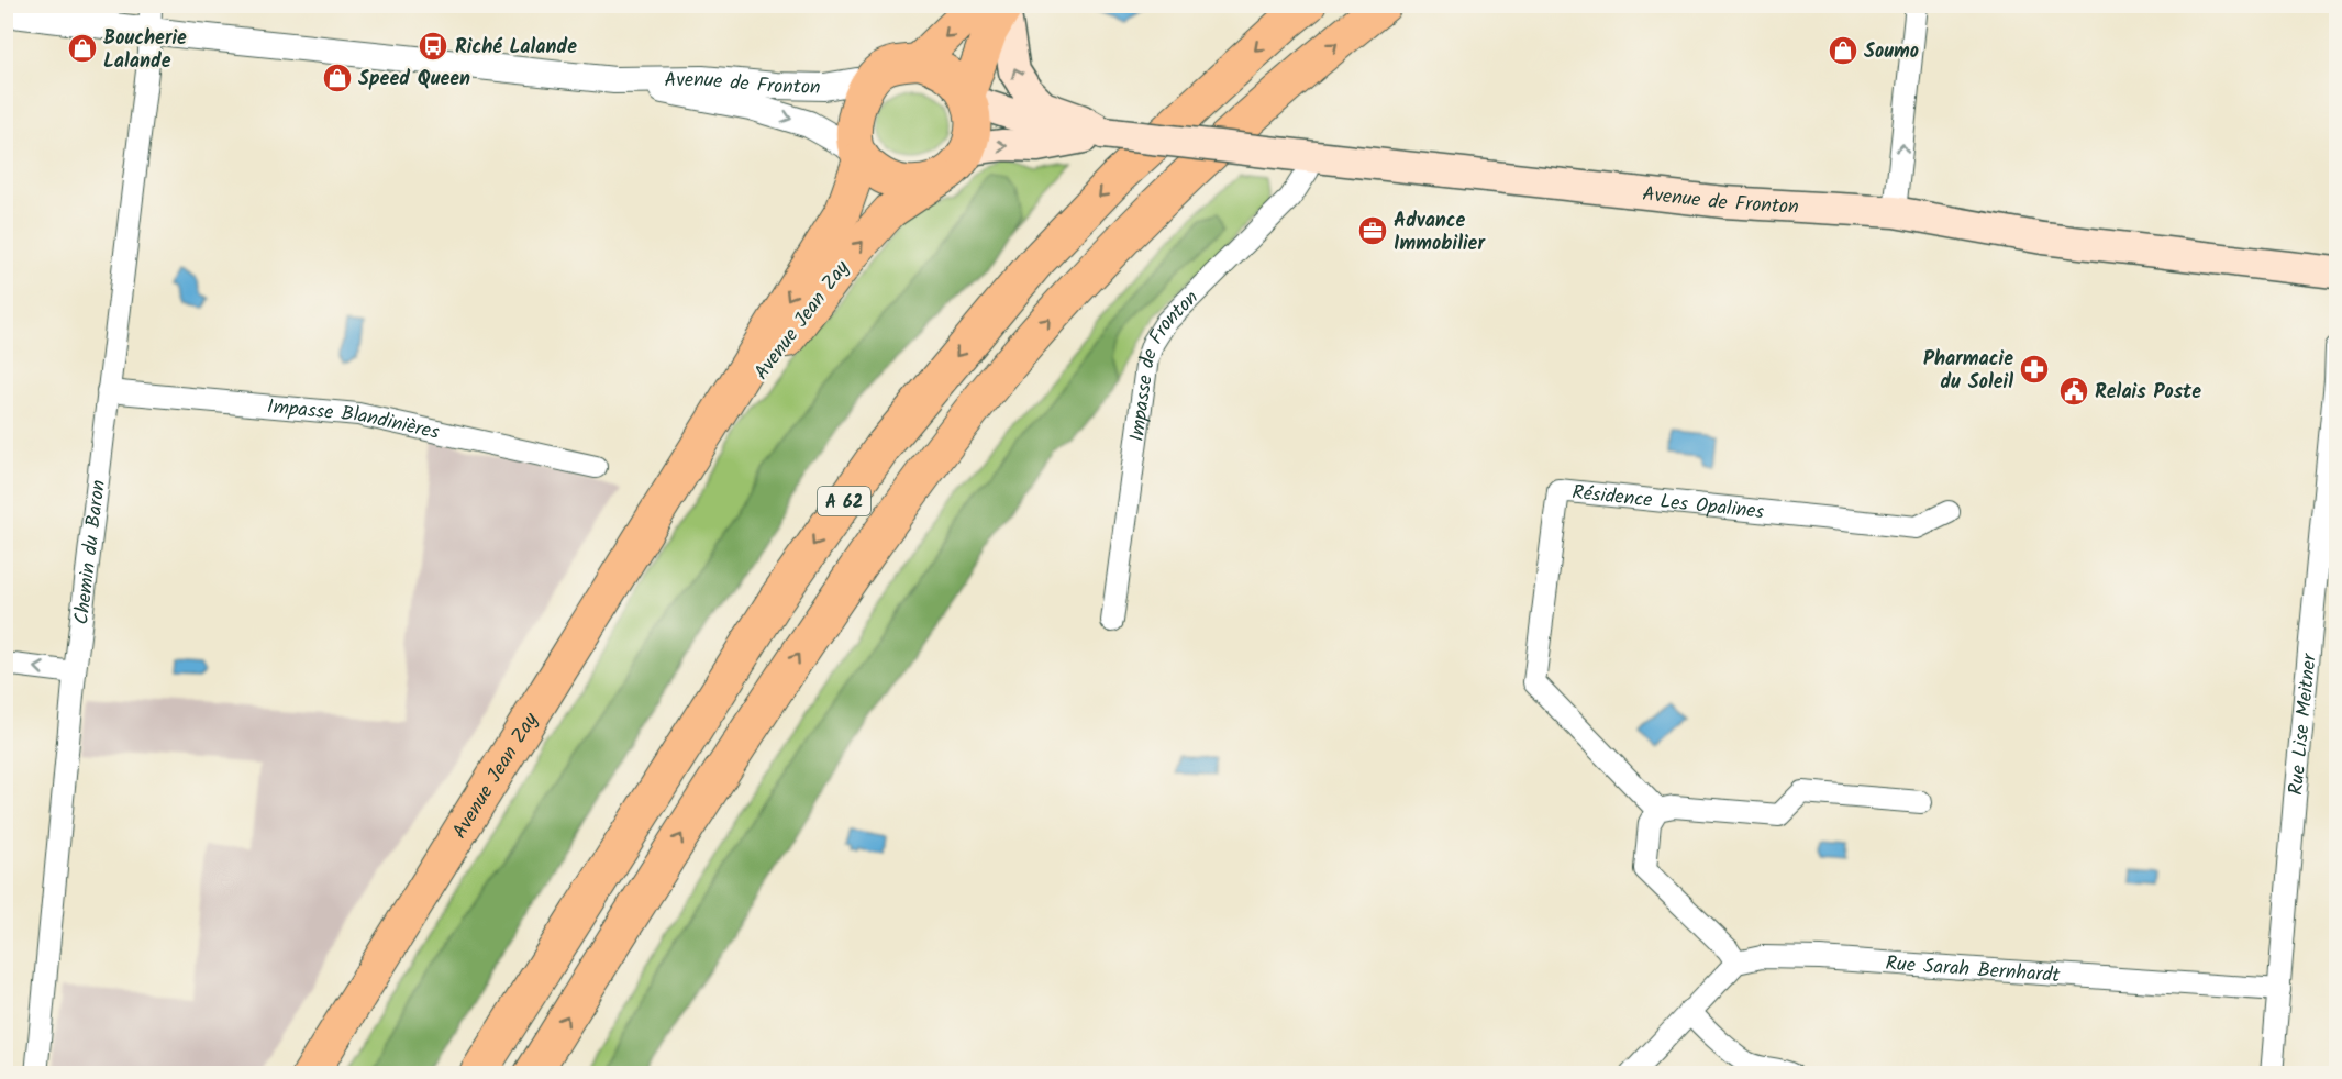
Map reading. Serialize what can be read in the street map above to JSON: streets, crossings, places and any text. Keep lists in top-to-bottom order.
{
  "streets": {
    "highway": ["A 62"],
    "main road": ["Avenue de Fronton", "Avenue Jean Zay"],
    "street": [
      "Impasse de Fronton",
      "Impasse Blandinières",
      "Résidence Les Opalines",
      "Chemin du Baron",
      "Rue Lise Meitner",
      "Rue Sarah Bernhardt"
    ]
  },
  "crossings": [
    ["Avenue de Fronton", "Avenue Jean Zay"],
    ["Avenue de Fronton", "Impasse de Fronton"],
    ["Avenue de Fronton", "Chemin du Baron"],
    ["Impasse Blandinières", "Chemin du Baron"],
    ["Rue Lise Meitner", "Rue Sarah Bernhardt"]
  ],
  "places": {
    "bus stop": ["Riché Lalande"],
    "shop": ["Boucherie Lalande", "Soumo", "Speed Queen"],
    "office": ["Advance Immobilier"],
    "pharmacy": ["Pharmacie du Soleil"],
    "public building": ["Relais Poste"]
  }
}
